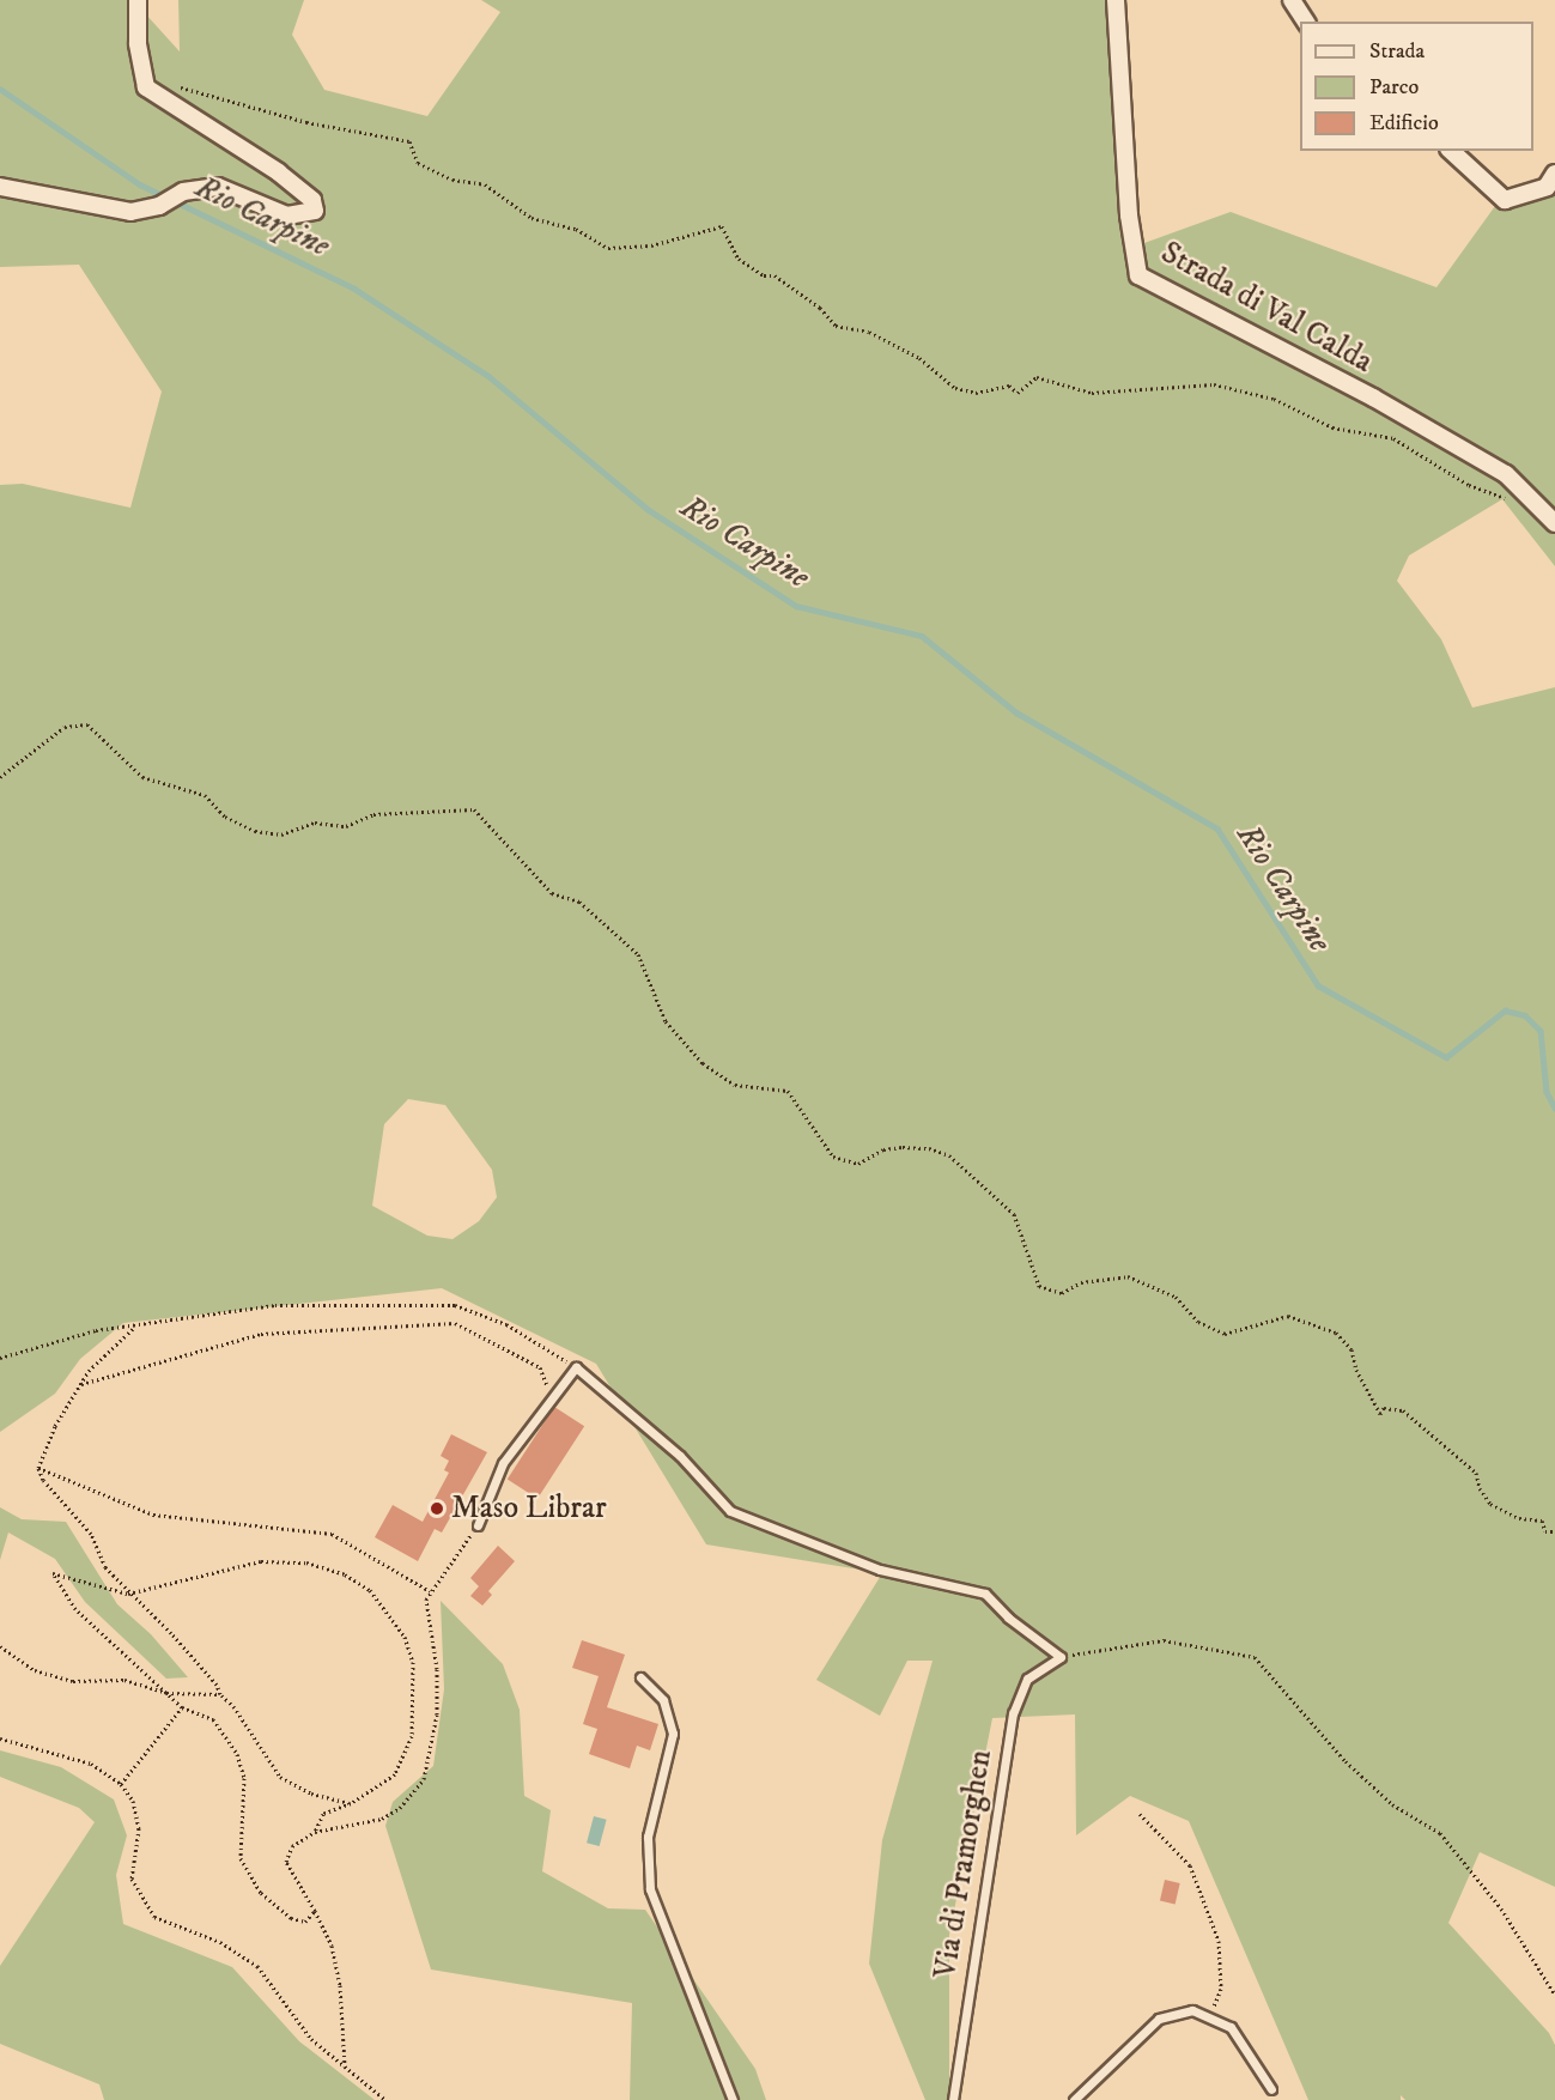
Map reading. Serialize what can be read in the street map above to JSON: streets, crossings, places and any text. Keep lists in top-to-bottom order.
{
  "streets": {
    "street": ["Strada di Val Calda"],
    "lane": ["Via di Pramorghen"]
  },
  "water": ["Rio Carpine"],
  "places": ["Maso Librar"],
  "legend": ["Strada", "Parco", "Edificio"]
}
